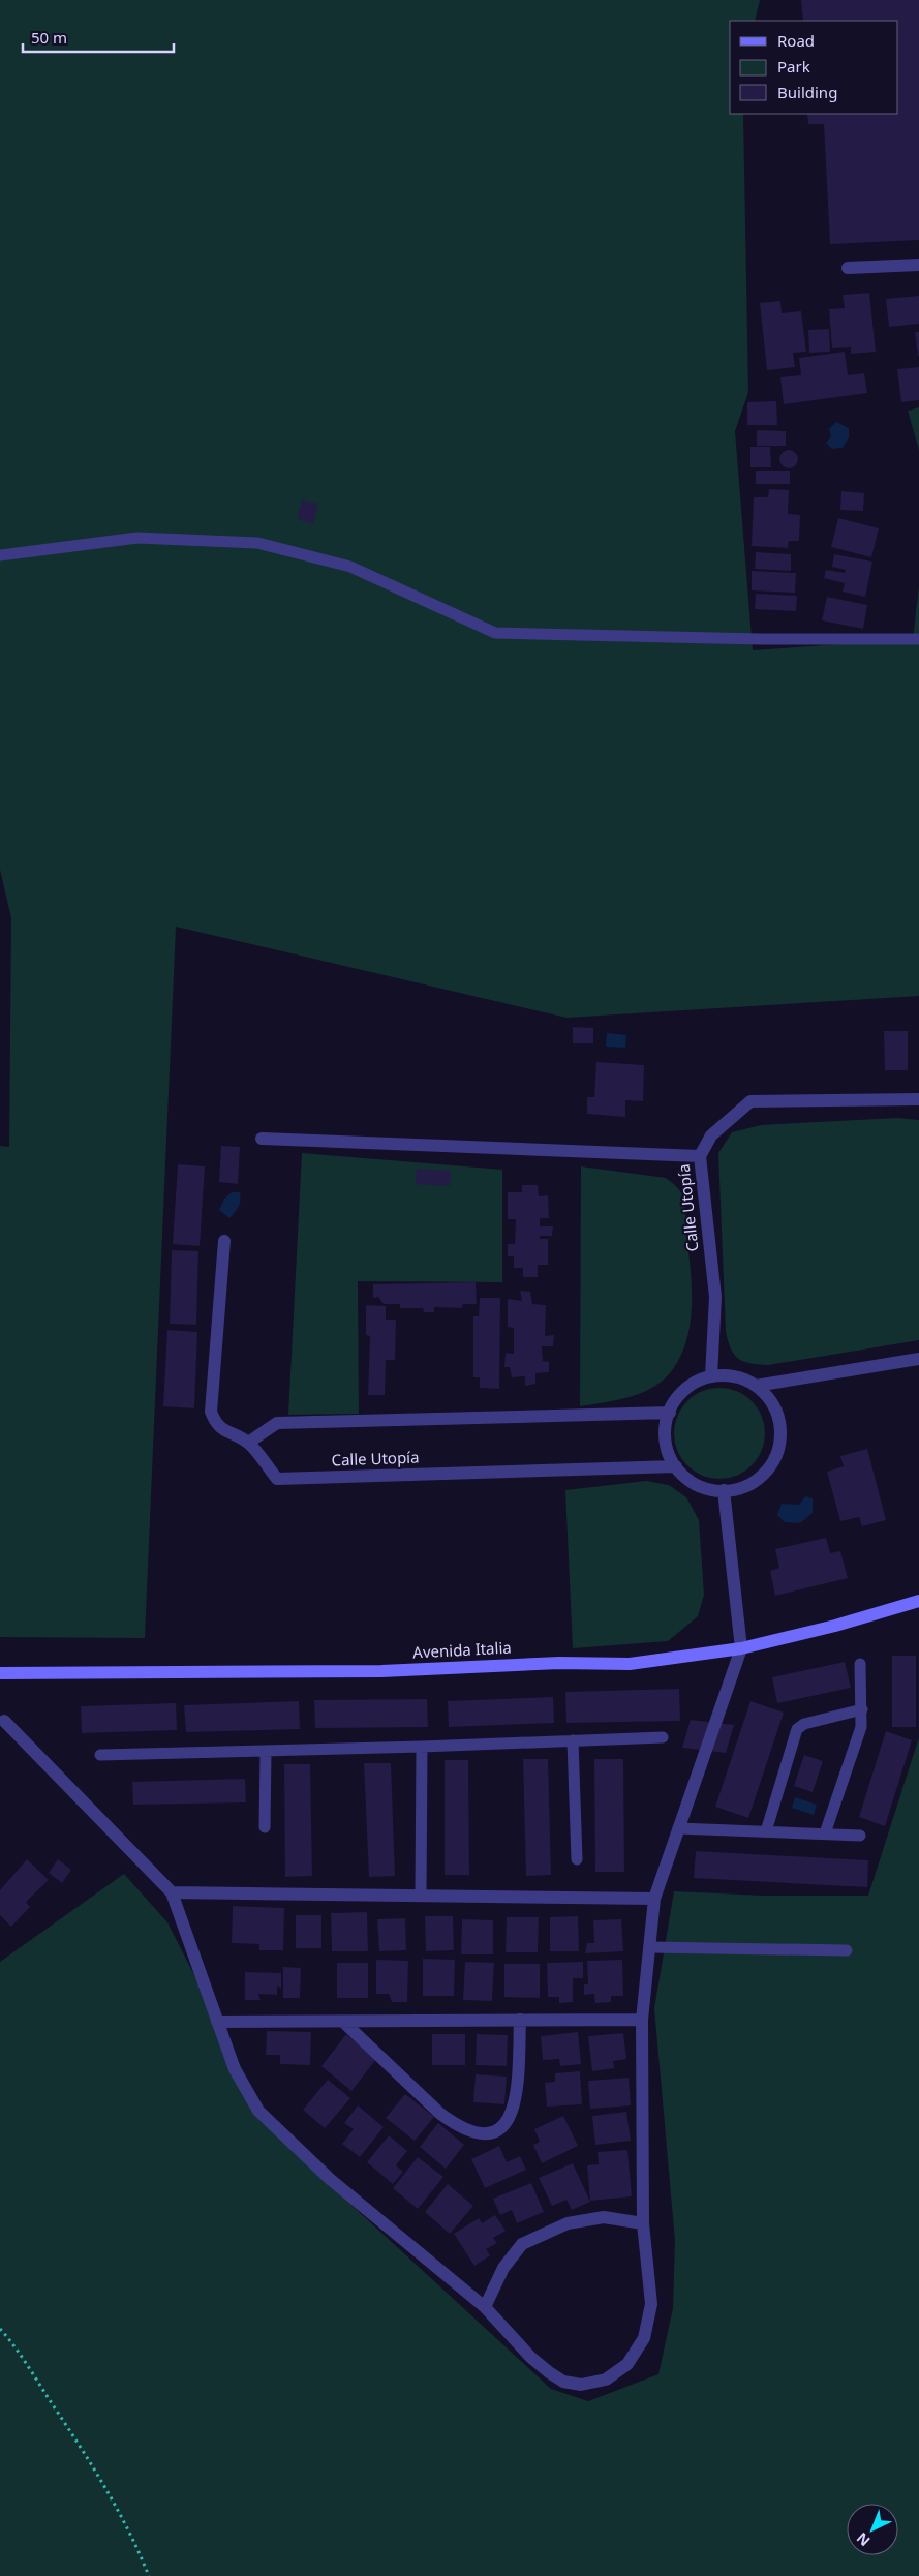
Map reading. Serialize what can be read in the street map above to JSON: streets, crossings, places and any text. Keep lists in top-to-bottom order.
{
  "streets": {
    "street": ["Calle Utopía", "Avenida Italia"]
  },
  "legend": ["Road", "Park", "Building"],
  "scale_bar": "50 m",
  "north": "bottom left"
}
